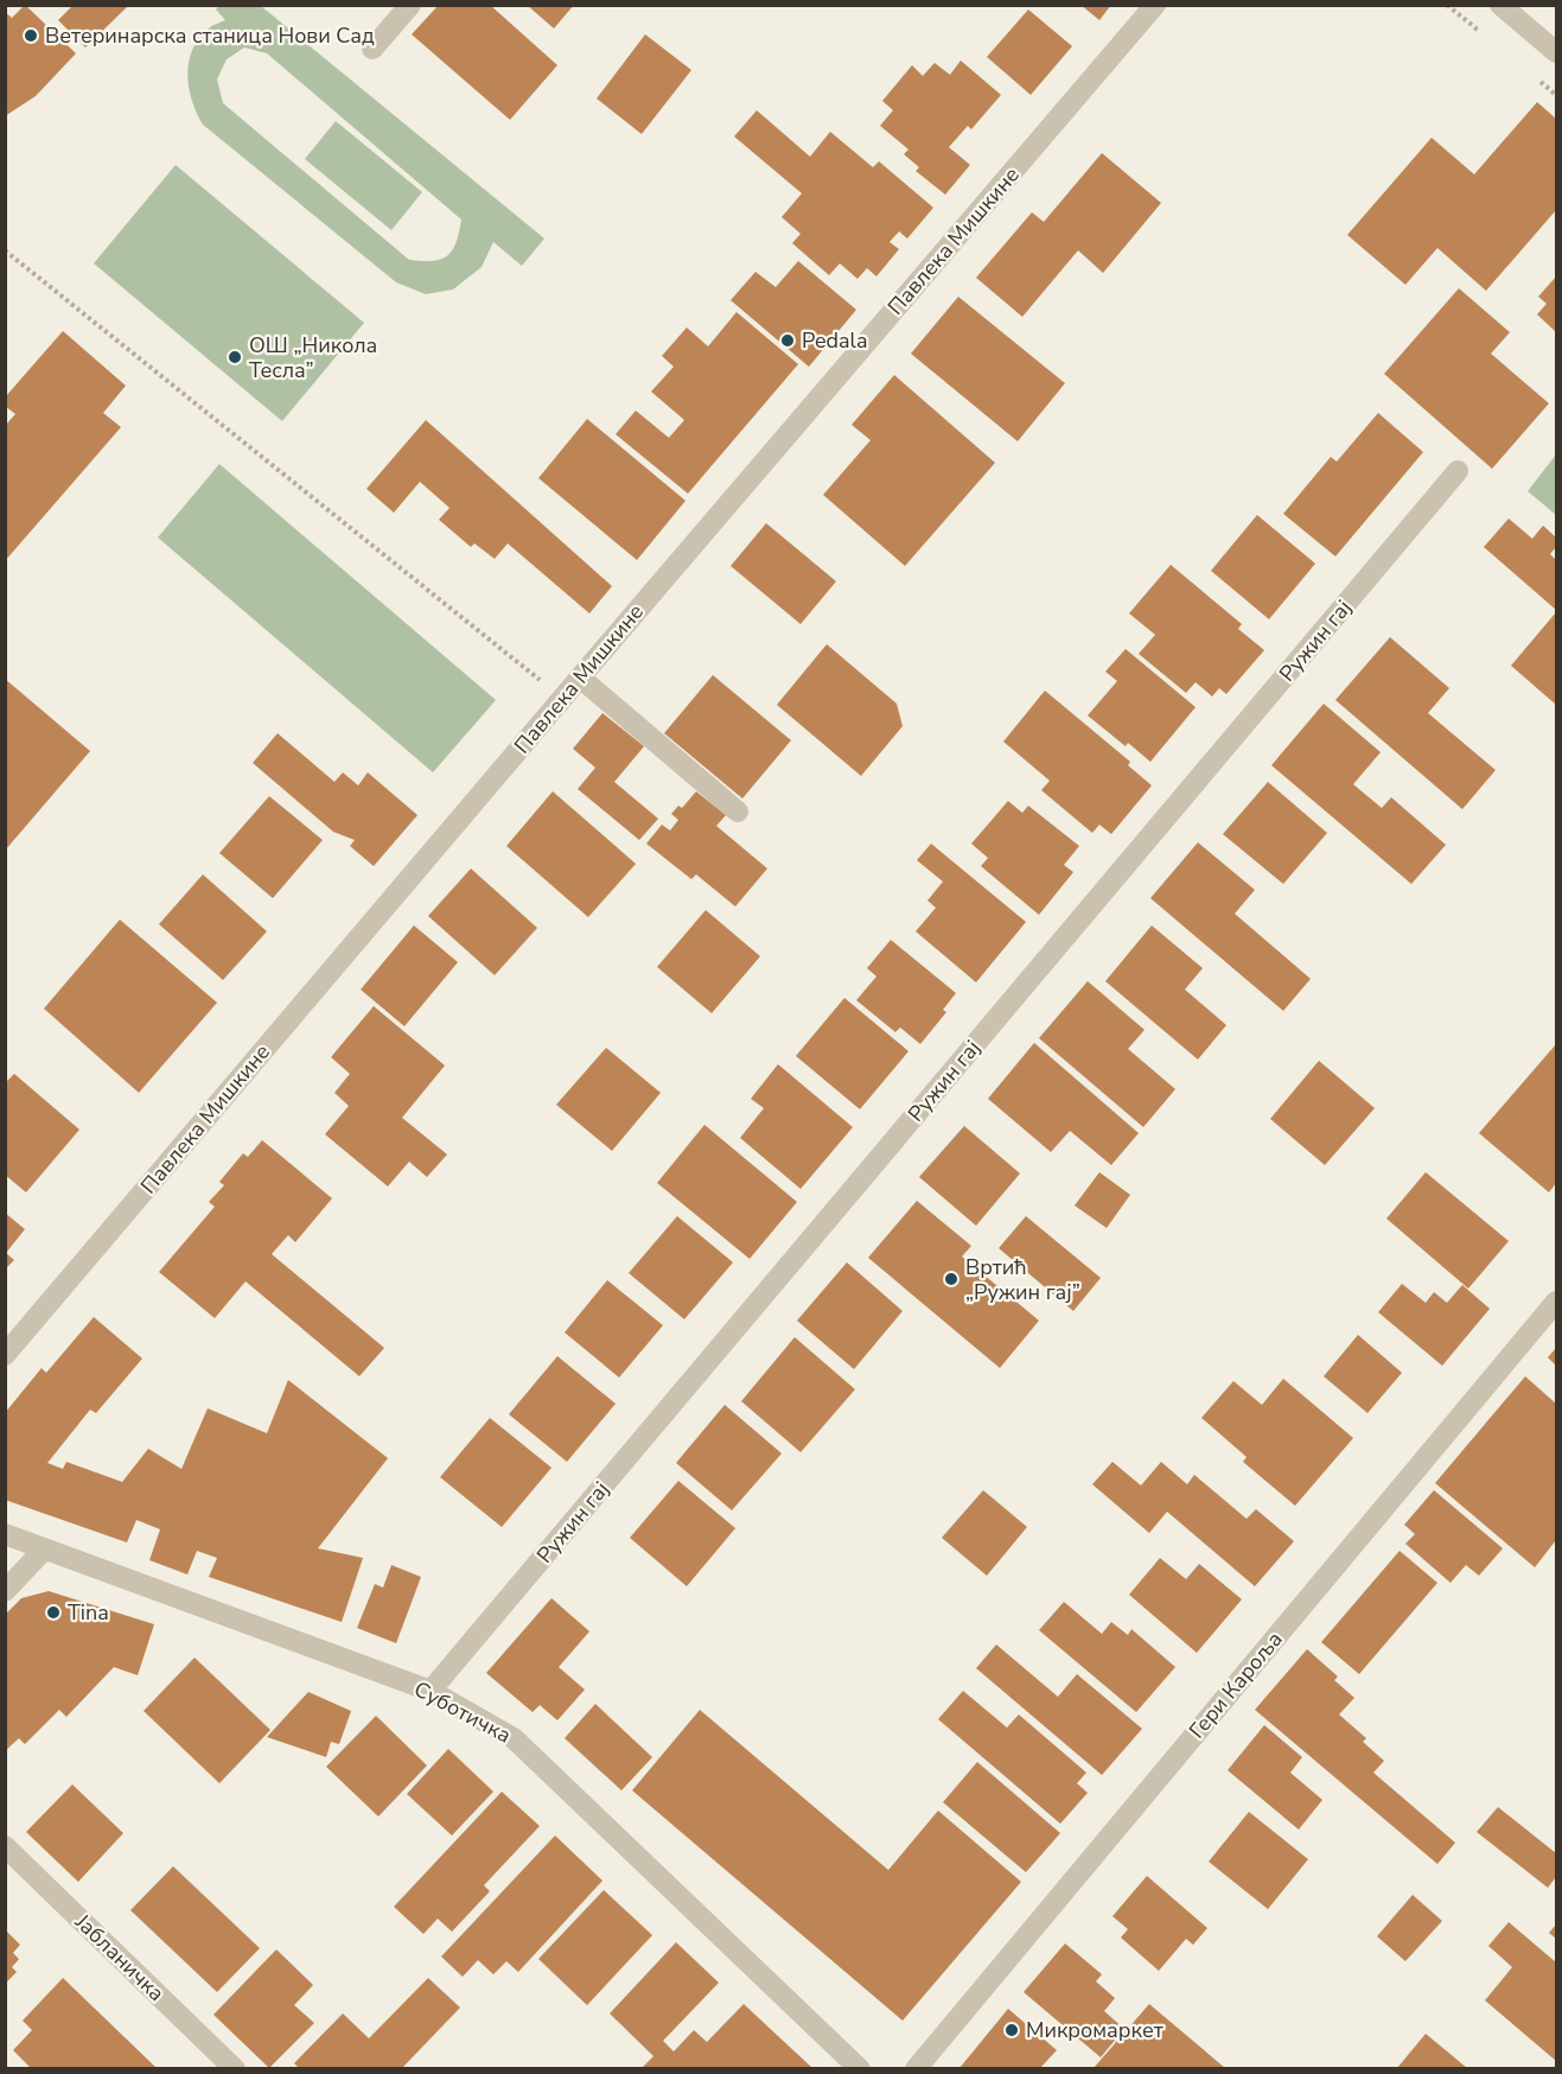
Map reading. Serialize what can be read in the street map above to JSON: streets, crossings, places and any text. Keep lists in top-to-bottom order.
{
  "streets": {
    "street": [
      "Павлека Мишкине",
      "Ружин гај",
      "Гери Кароља",
      "Суботичка",
      "Јабланичка"
    ]
  },
  "crossings": [
    ["Ружин гај", "Суботичка"]
  ],
  "places": [
    "Ветеринарска станица Нови Сад",
    "Pedala",
    "ОШ „Никола Тесла”",
    "Вртић „Ружин гај”",
    "Tina",
    "Микромаркет"
  ]
}
